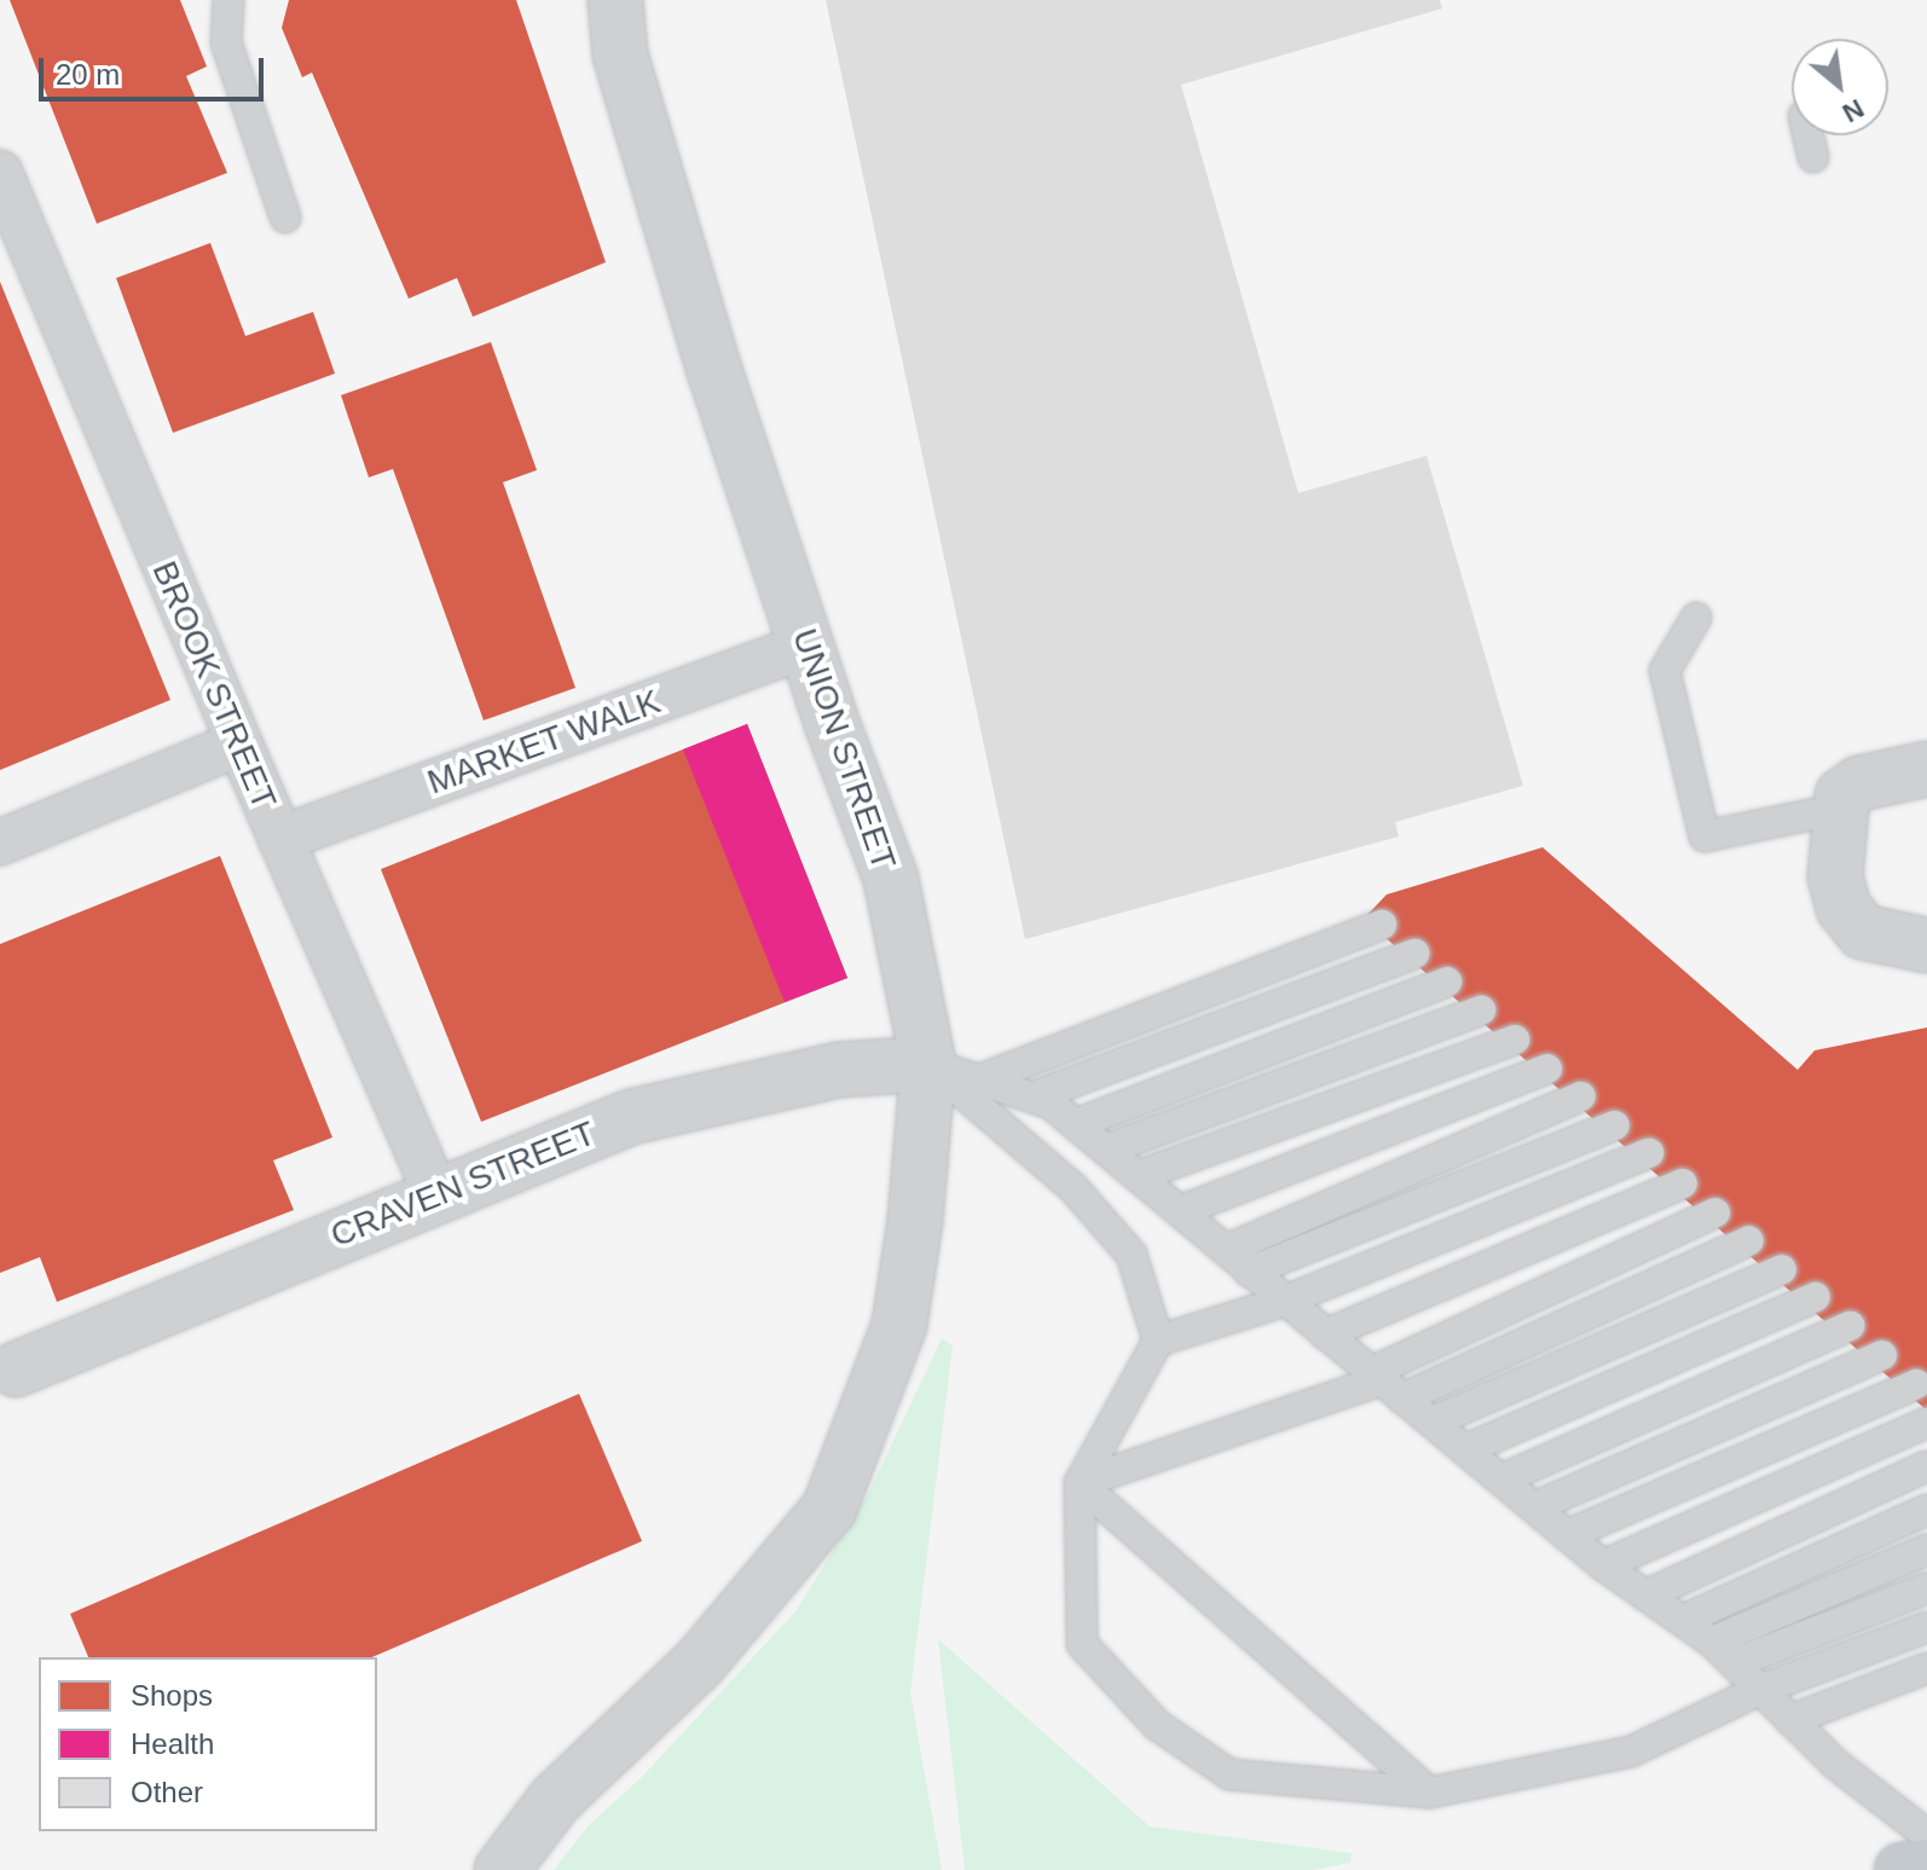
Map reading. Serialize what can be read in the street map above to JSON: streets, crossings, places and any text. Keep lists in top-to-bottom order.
{
  "streets": {
    "street": [
      "BROOK STREET",
      "MARKET WALK",
      "UNION STREET",
      "CRAVEN STREET"
    ]
  },
  "crossings": [
    ["BROOK STREET", "MARKET WALK"],
    ["BROOK STREET", "CRAVEN STREET"],
    ["MARKET WALK", "UNION STREET"],
    ["UNION STREET", "CRAVEN STREET"]
  ],
  "legend": ["Shops", "Health", "Other"],
  "scale_bar": "20 m",
  "north": "bottom right"
}
